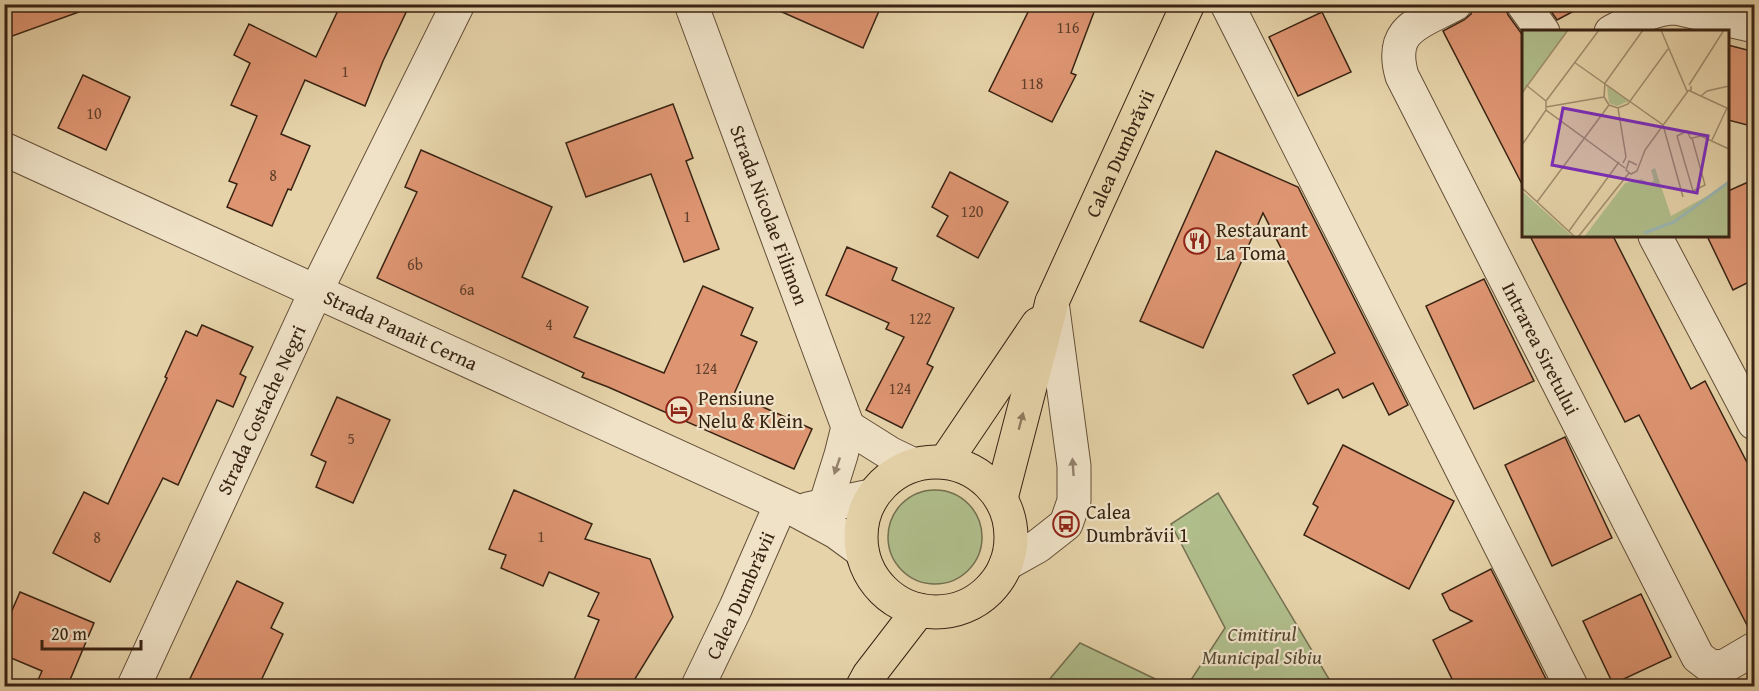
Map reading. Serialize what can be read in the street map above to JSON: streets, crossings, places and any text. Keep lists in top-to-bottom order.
{
  "streets": {
    "main road": ["Calea Dumbrăvii"],
    "street": [
      "Strada Nicolae Filimon",
      "Strada Panait Cerna",
      "Intrarea Siretului",
      "Strada Costache Negri"
    ]
  },
  "crossings": [
    ["Calea Dumbrăvii", "Strada Panait Cerna"],
    ["Strada Panait Cerna", "Strada Costache Negri"]
  ],
  "parks": ["Cimitirul Municipal Sibiu"],
  "places": {
    "restaurant": ["Restaurant La Toma"],
    "hotel": ["Pensiune Nelu & Klein"],
    "bus stop": ["Calea Dumbrăvii 1"]
  },
  "house_numbers": [
    "116",
    "1",
    "118",
    "10",
    "8",
    "120",
    "1",
    "6b",
    "6a",
    "122",
    "4",
    "124",
    "124",
    "5",
    "1",
    "8"
  ],
  "scale_bar": "20 m"
}
